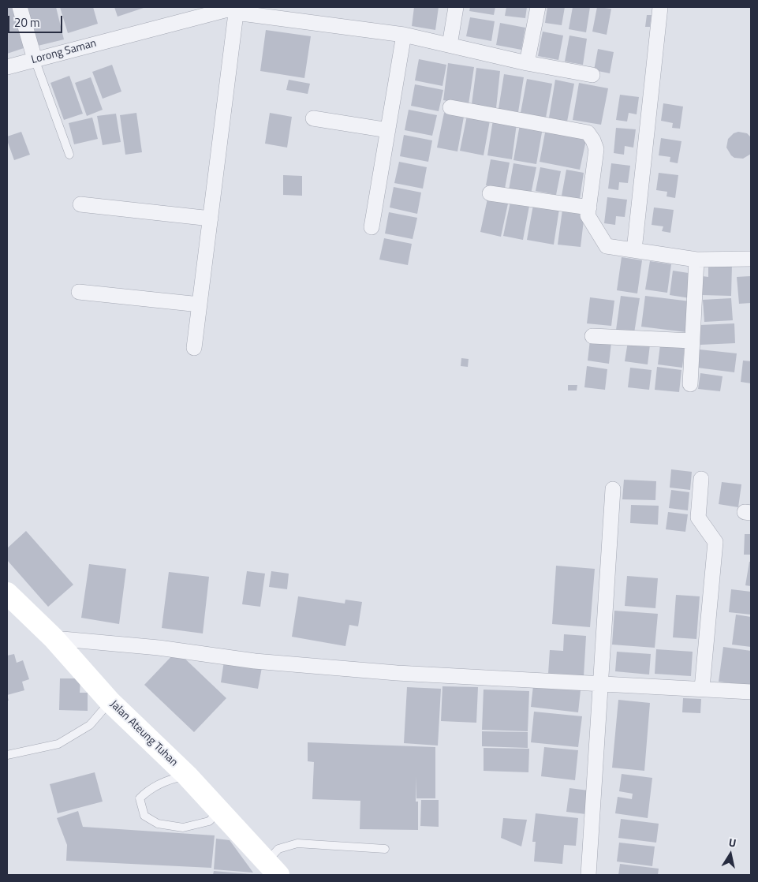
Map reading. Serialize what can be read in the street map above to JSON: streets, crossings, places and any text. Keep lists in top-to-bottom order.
{
  "streets": {
    "street": ["Lorong Saman", "Jalan Ateung Tuhan"]
  },
  "scale_bar": "20 m",
  "north": "top"
}
